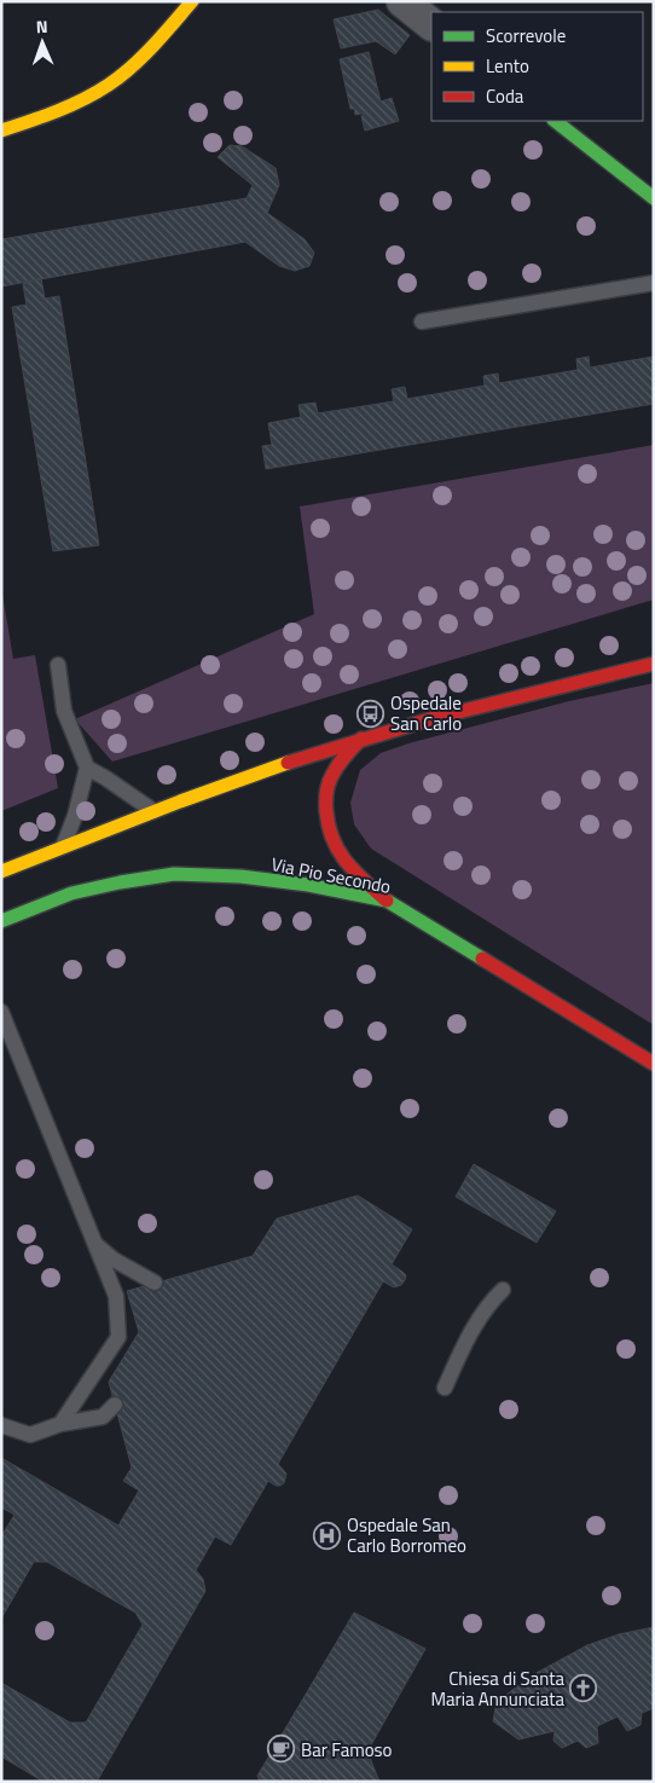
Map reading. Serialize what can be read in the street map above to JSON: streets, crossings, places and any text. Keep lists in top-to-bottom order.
{
  "streets": {
    "main road": ["Via Pio Secondo"]
  },
  "places": {
    "bus stop": ["Ospedale San Carlo"],
    "hospital": ["Ospedale San Carlo Borromeo"],
    "church": ["Chiesa di Santa Maria Annunciata"],
    "cafe": ["Bar Famoso"]
  },
  "legend": ["Scorrevole", "Lento", "Coda"],
  "north": "top"
}
